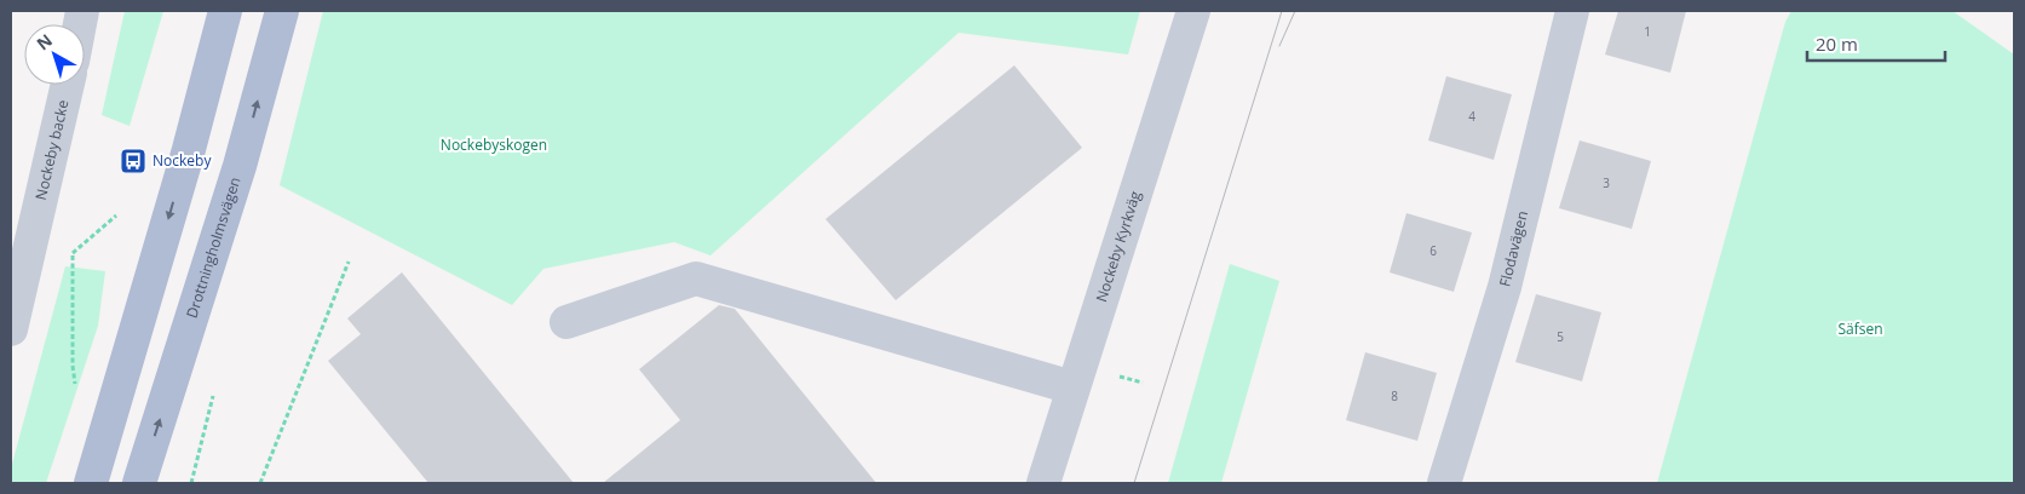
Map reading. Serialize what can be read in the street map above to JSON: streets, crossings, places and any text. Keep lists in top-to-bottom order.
{
  "streets": {
    "main road": ["Drottningholmsvägen"],
    "street": ["Nockeby backe", "Nockeby Kyrkväg", "Flodavägen"]
  },
  "parks": ["Nockebyskogen", "Säfsen"],
  "places": {
    "bus stop": ["Nockeby"]
  },
  "house_numbers": [
    "1",
    "4",
    "3",
    "6",
    "5",
    "8"
  ],
  "scale_bar": "20 m",
  "north": "top left"
}
